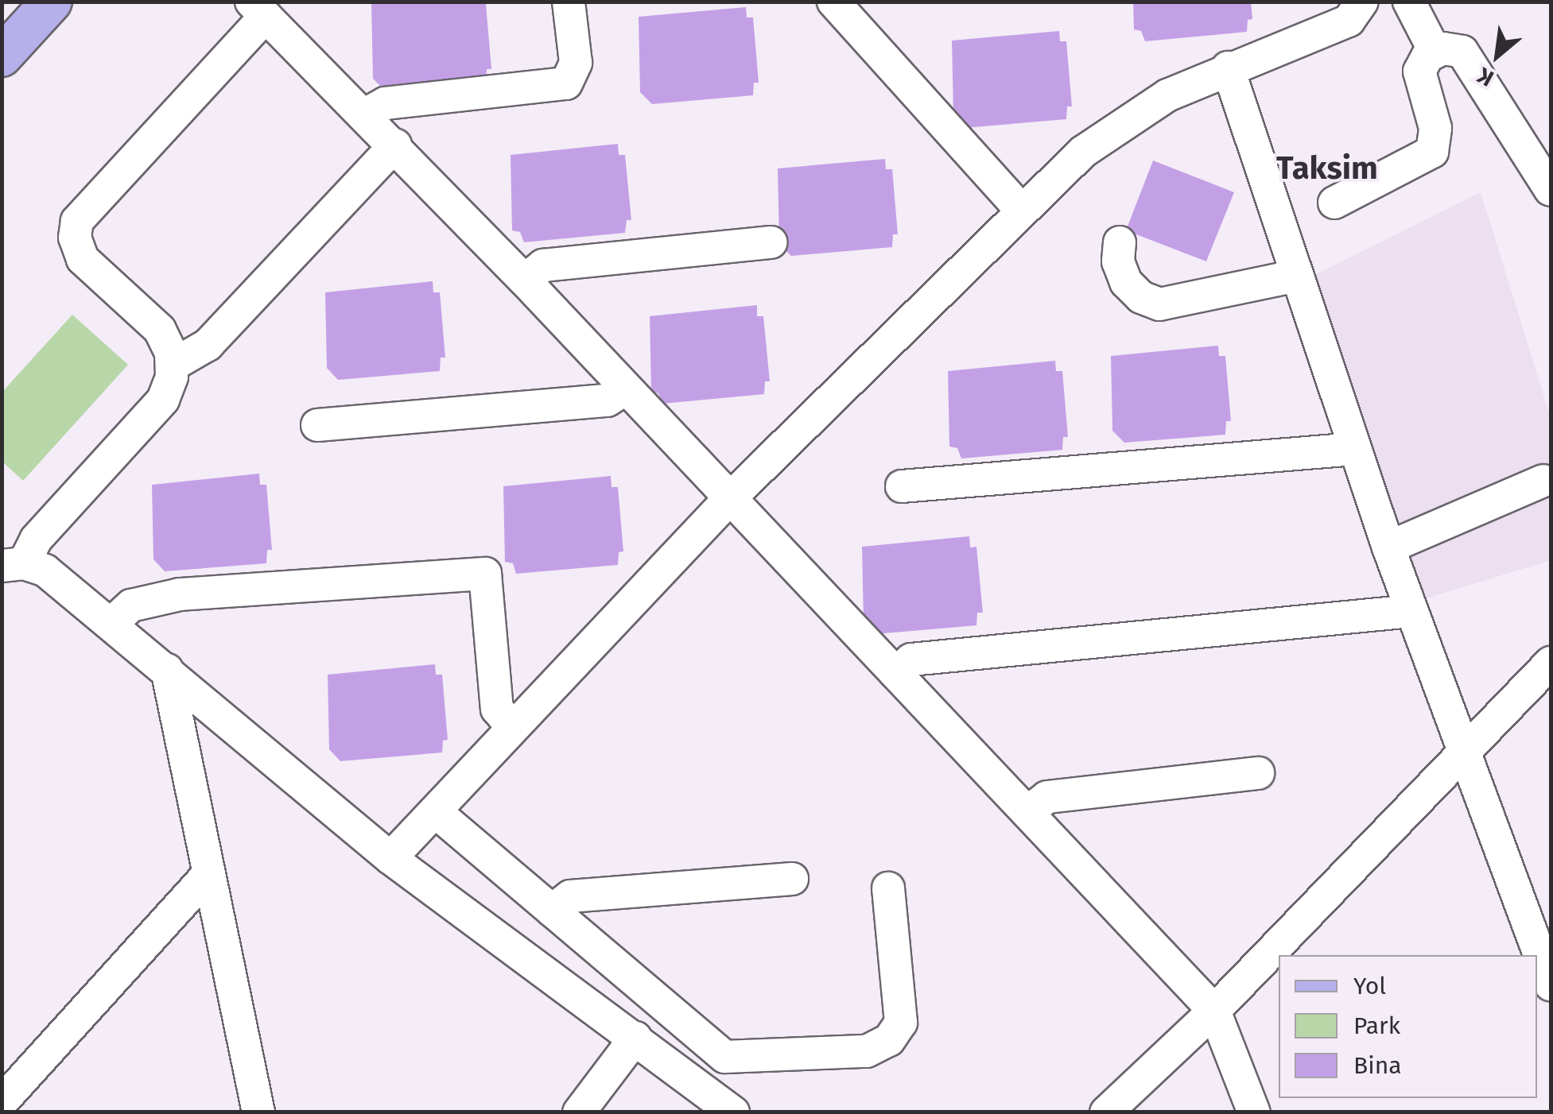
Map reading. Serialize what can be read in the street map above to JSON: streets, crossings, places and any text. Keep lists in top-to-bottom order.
{
  "districts": ["Taksim"],
  "legend": ["Yol", "Park", "Bina"],
  "north": "bottom left"
}
